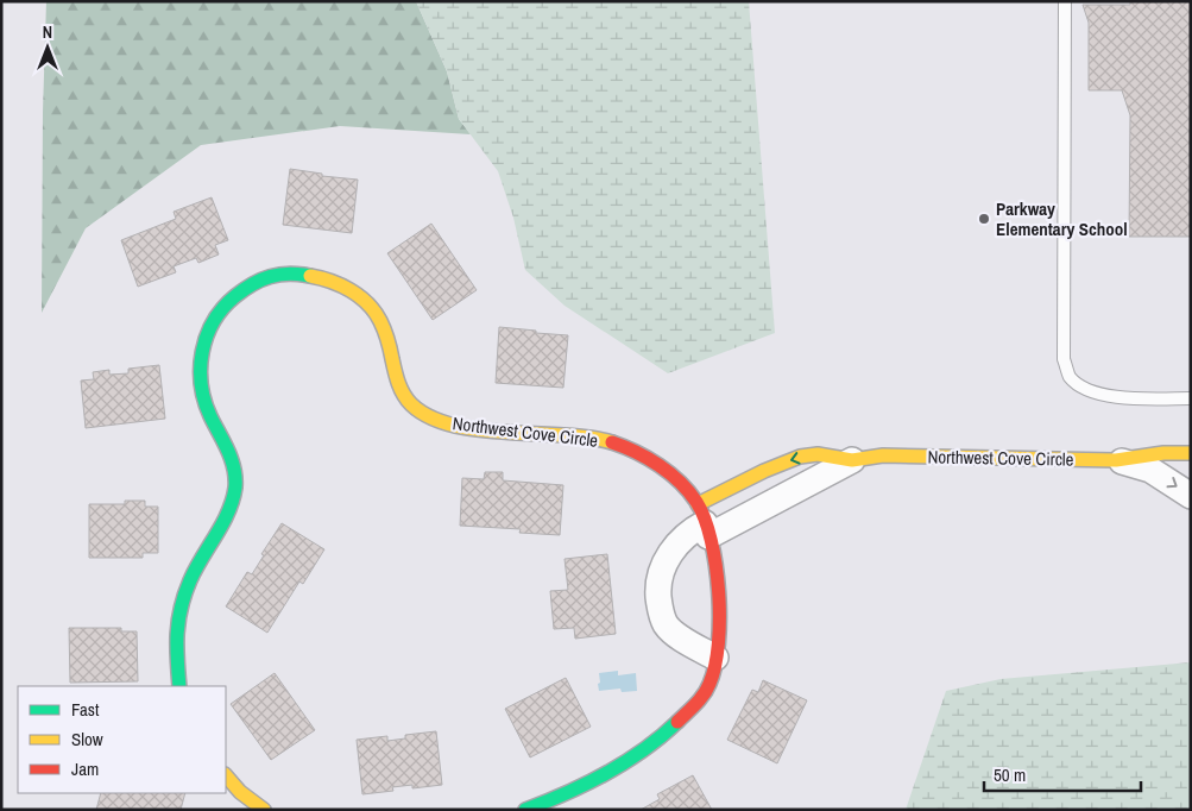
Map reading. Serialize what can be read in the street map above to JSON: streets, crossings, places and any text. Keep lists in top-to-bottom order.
{
  "streets": {
    "street": ["Northwest Cove Circle"]
  },
  "places": ["Parkway Elementary School"],
  "legend": ["Fast", "Slow", "Jam"],
  "scale_bar": "50 m",
  "north": "top"
}
